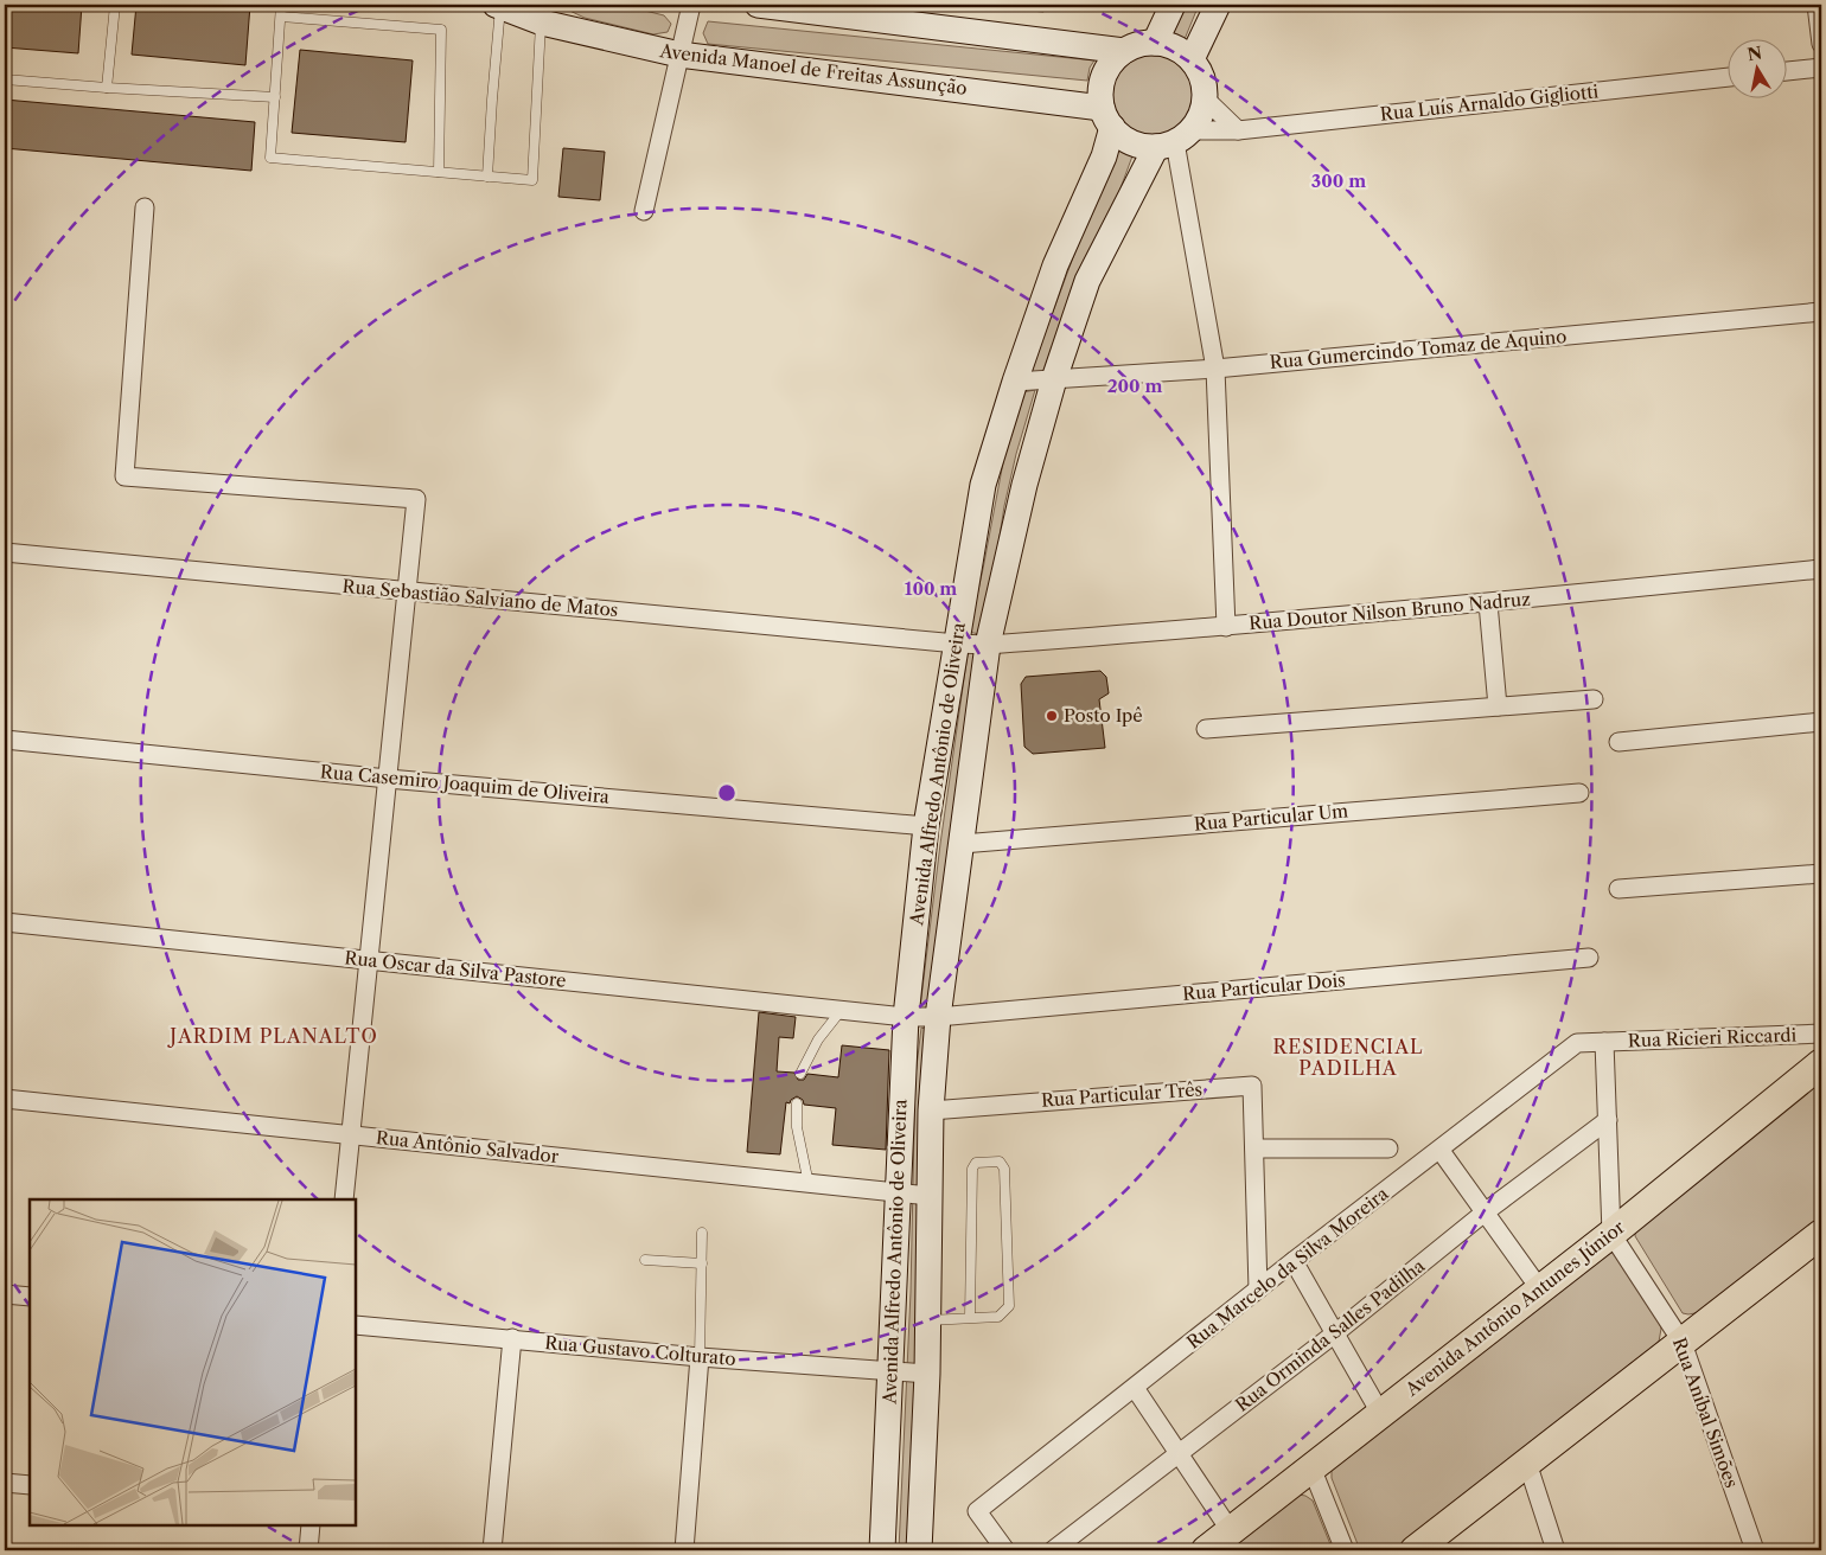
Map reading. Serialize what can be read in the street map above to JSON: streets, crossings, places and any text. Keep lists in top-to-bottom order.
{
  "streets": {
    "main road": ["Avenida Manoel de Freitas Assunção", "Avenida Alfredo Antônio de Oliveira", "Avenida Antônio Antunes Júnior"],
    "street": [
      "Rua Luís Arnaldo Gigliotti",
      "Rua Gumercindo Tomaz de Aquino",
      "Rua Sebastião Salviano de Matos",
      "Rua Doutor Nilson Bruno Nadruz",
      "Rua Casemiro Joaquim de Oliveira",
      "Rua Particular Um",
      "Rua Oscar da Silva Pastore",
      "Rua Particular Dois",
      "Rua Ricieri Riccardi",
      "Rua Particular Três",
      "Rua Antônio Salvador",
      "Rua Marcelo da Silva Moreira",
      "Rua Orminda Salles Padilha",
      "Rua Gustavo Colturato",
      "Rua Aníbal Simões"
    ]
  },
  "crossings": [
    ["Avenida Manoel de Freitas Assunção", "Rua Luís Arnaldo Gigliotti"],
    ["Avenida Manoel de Freitas Assunção", "Avenida Alfredo Antônio de Oliveira"],
    ["Rua Luís Arnaldo Gigliotti", "Avenida Alfredo Antônio de Oliveira"],
    ["Rua Gumercindo Tomaz de Aquino", "Avenida Alfredo Antônio de Oliveira"],
    ["Rua Sebastião Salviano de Matos", "Rua Doutor Nilson Bruno Nadruz"],
    ["Rua Sebastião Salviano de Matos", "Avenida Alfredo Antônio de Oliveira"],
    ["Rua Doutor Nilson Bruno Nadruz", "Avenida Alfredo Antônio de Oliveira"],
    ["Avenida Alfredo Antônio de Oliveira", "Rua Casemiro Joaquim de Oliveira"],
    ["Avenida Alfredo Antônio de Oliveira", "Rua Particular Um"],
    ["Avenida Alfredo Antônio de Oliveira", "Rua Oscar da Silva Pastore"],
    ["Avenida Alfredo Antônio de Oliveira", "Rua Particular Dois"],
    ["Avenida Alfredo Antônio de Oliveira", "Rua Particular Três"],
    ["Avenida Alfredo Antônio de Oliveira", "Rua Antônio Salvador"],
    ["Avenida Alfredo Antônio de Oliveira", "Rua Gustavo Colturato"],
    ["Rua Oscar da Silva Pastore", "Rua Particular Dois"],
    ["Rua Ricieri Riccardi", "Rua Marcelo da Silva Moreira"],
    ["Rua Particular Três", "Rua Marcelo da Silva Moreira"],
    ["Avenida Antônio Antunes Júnior", "Rua Aníbal Simões"]
  ],
  "districts": ["JARDIM PLANALTO", "RESIDENCIAL PADILHA"],
  "places": ["Posto Ipê"],
  "north": "top",
  "rings": ["300 m", "200 m", "100 m"]
}
